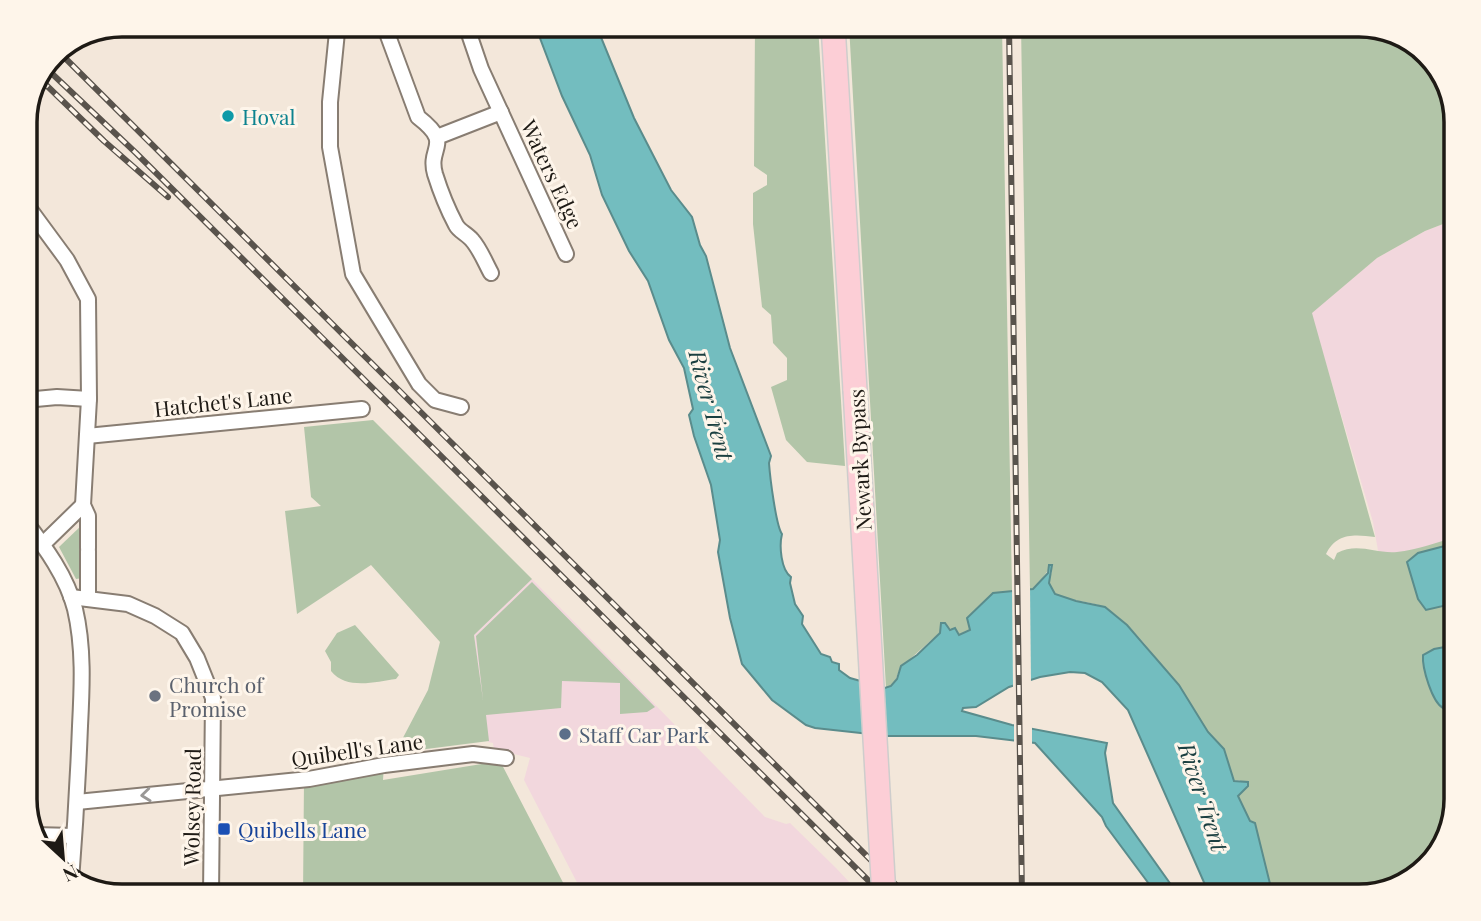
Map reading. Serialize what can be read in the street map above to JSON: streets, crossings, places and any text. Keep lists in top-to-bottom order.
{
  "streets": {
    "highway": ["Newark Bypass"],
    "street": [
      "Waters Edge",
      "Hatchet's Lane",
      "Quibell's Lane",
      "Wolsey Road"
    ]
  },
  "crossings": [
    ["Quibell's Lane", "Wolsey Road"]
  ],
  "water": ["River Trent"],
  "places": {
    "other": ["Hoval", "Church of Promise", "Staff Car Park"],
    "transit": ["Quibells Lane"]
  },
  "north": "bottom right"
}
